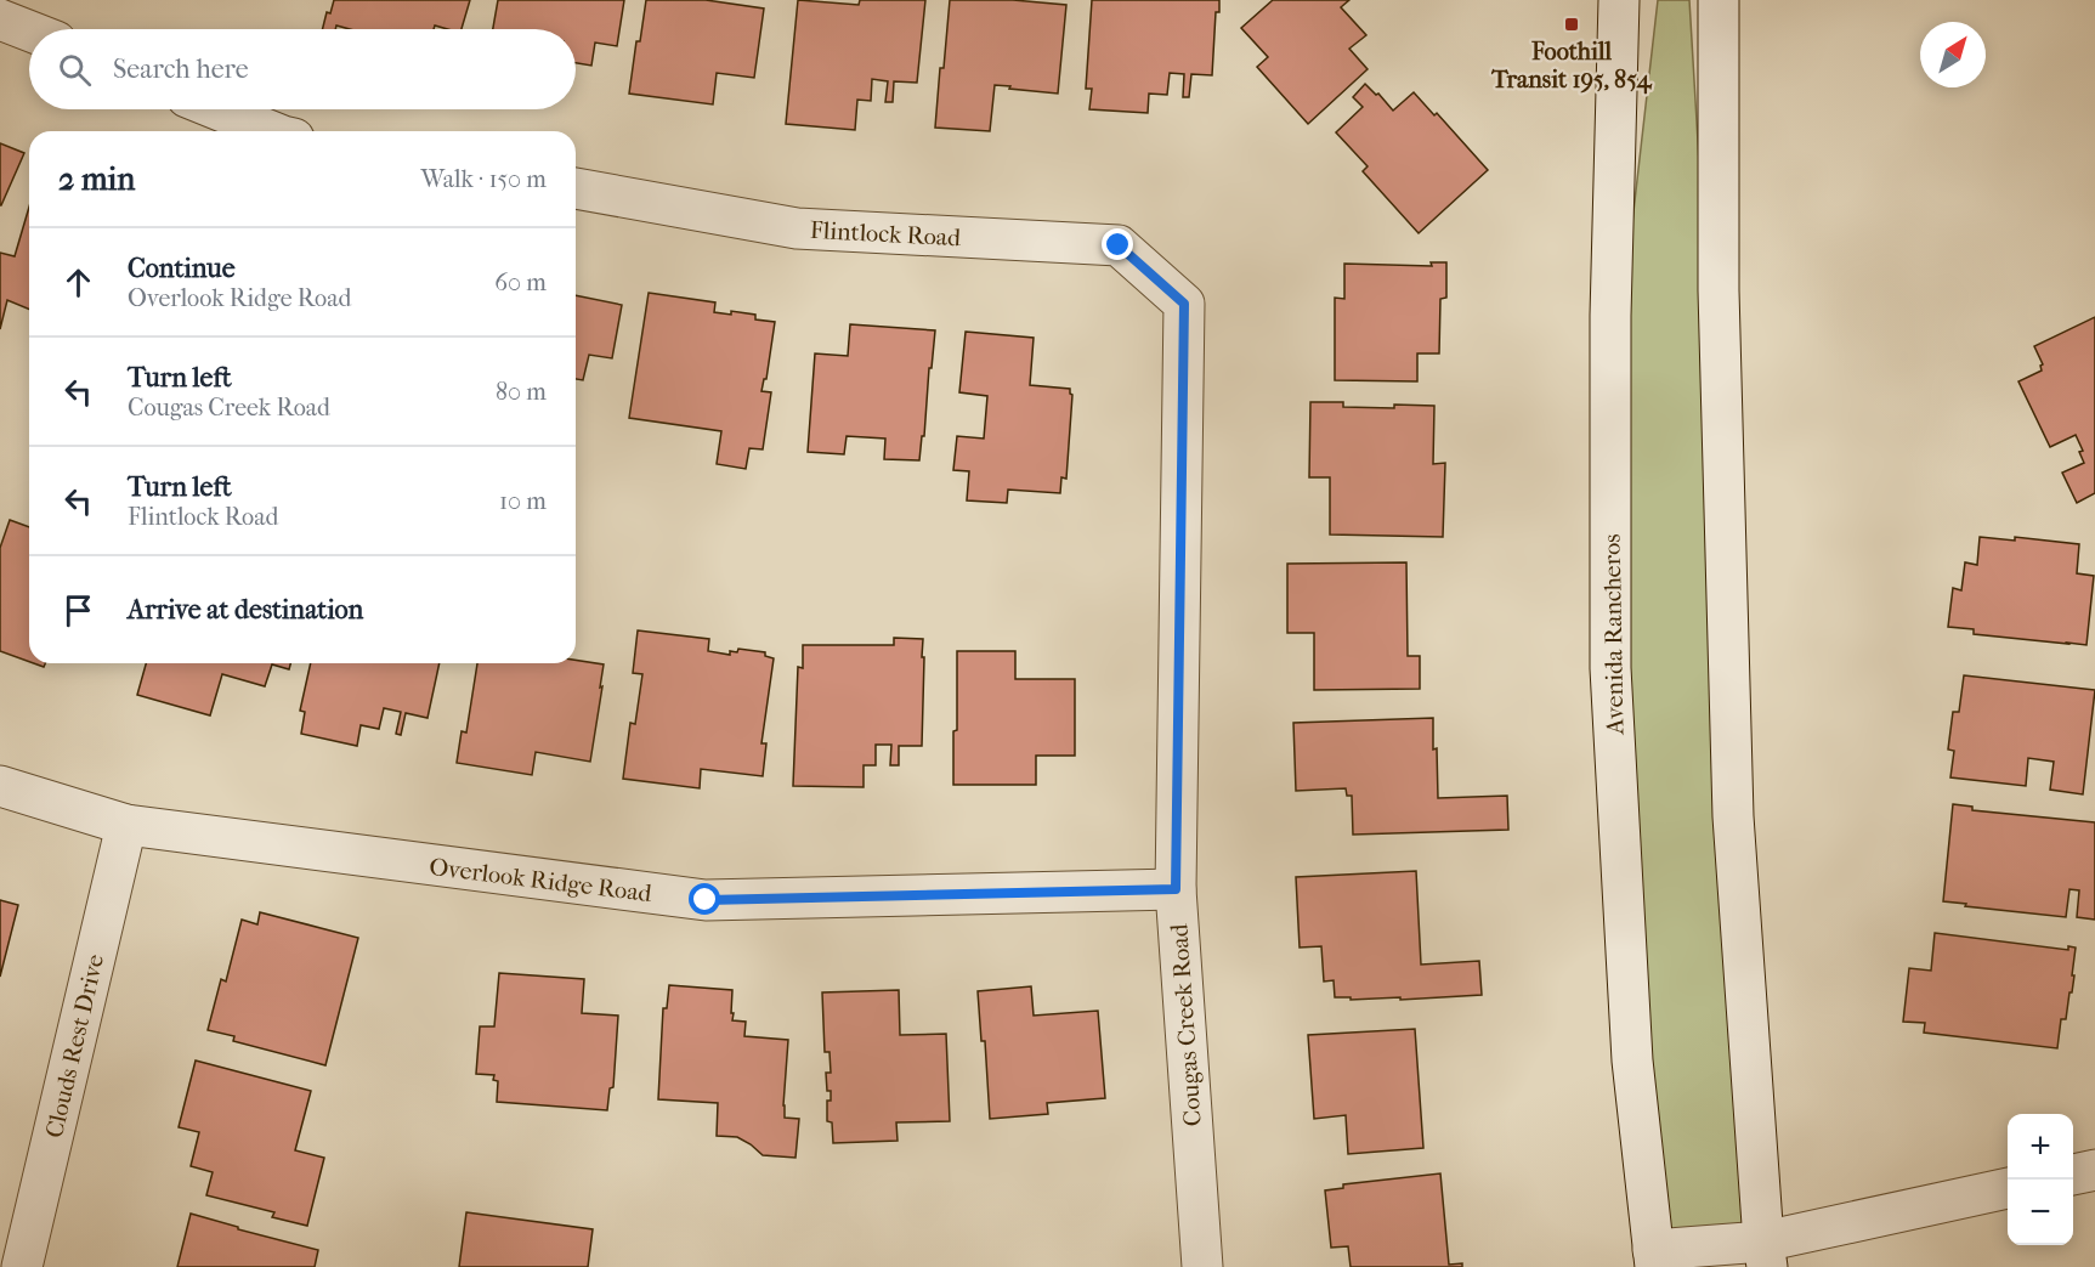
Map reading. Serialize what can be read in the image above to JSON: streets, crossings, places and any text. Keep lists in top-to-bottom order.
{
  "streets": {
    "street": [
      "Flintlock Road",
      "Avenida Rancheros",
      "Overlook Ridge Road",
      "Cougas Creek Road",
      "Clouds Rest Drive"
    ]
  },
  "crossings": [
    ["Flintlock Road", "Cougas Creek Road"],
    ["Overlook Ridge Road", "Cougas Creek Road"],
    ["Overlook Ridge Road", "Clouds Rest Drive"]
  ],
  "places": {
    "transit": ["Foothill Transit 195, 854"]
  },
  "north": "top right",
  "page": {
    "search": "Search here",
    "heading": ["2 min", "Walk · 150 m"],
    "list": [
      ["Continue", "Overlook Ridge Road", "60 m"],
      ["Turn left", "Cougas Creek Road", "80 m"],
      ["Turn left", "Flintlock Road", "10 m"],
      "Arrive at destination"
    ],
    "map_buttons": ["+", "−"]
  }
}
